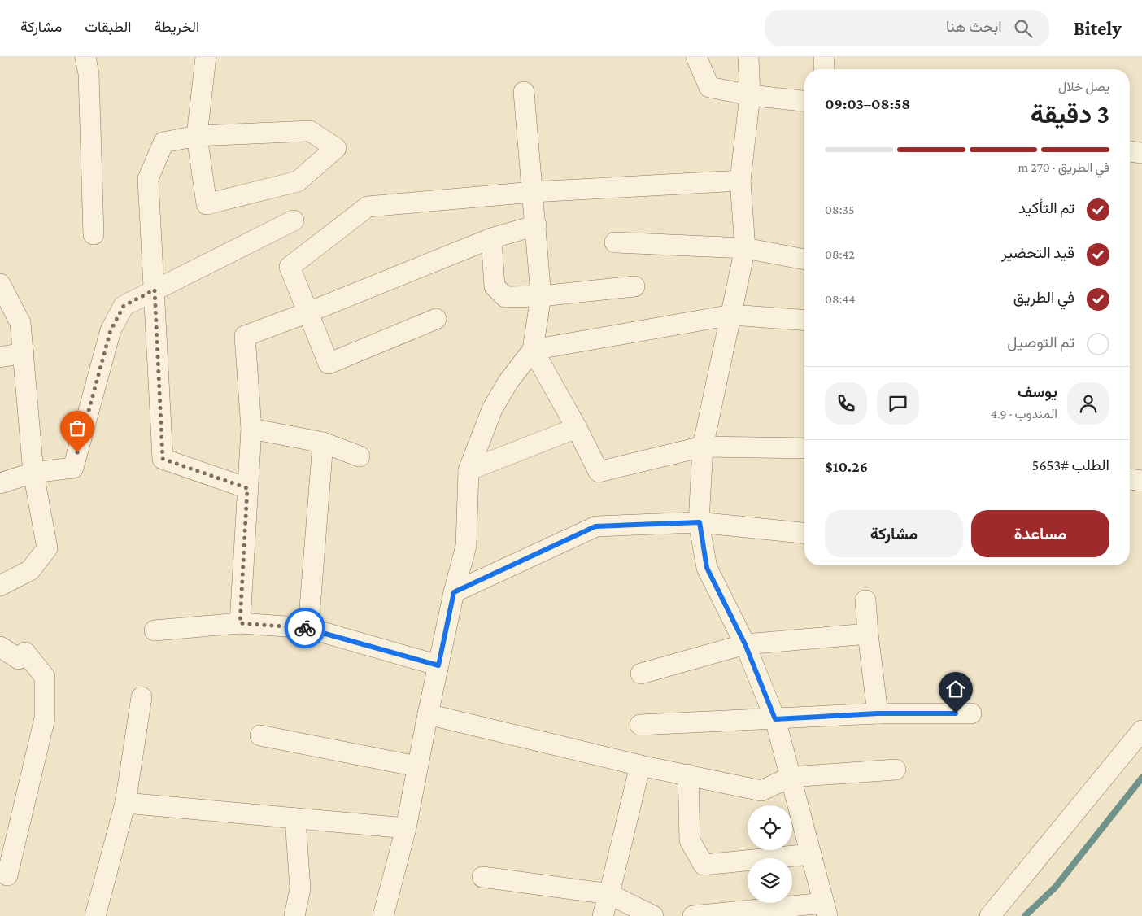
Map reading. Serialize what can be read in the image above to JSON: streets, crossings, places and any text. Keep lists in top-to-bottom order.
{
  "page": {
    "header": "Bitely",
    "search": "ابحث هنا",
    "nav": ["الخريطة", "الطبقات", "مشاركة"],
    "heading": ["3 دقيقة", "يصل خلال", "08:58–09:03"],
    "panel": [
      "يوسف",
      "المندوب · 4.9",
      "الطلب #5653",
      "$10.26"
    ],
    "bar": "في الطريق · 270 m",
    "list": [
      ["تم التأكيد", "08:35"],
      ["قيد التحضير", "08:42"],
      ["في الطريق", "08:44"],
      "تم التوصيل"
    ],
    "buttons": ["مساعدة", "مشاركة"]
  }
}
